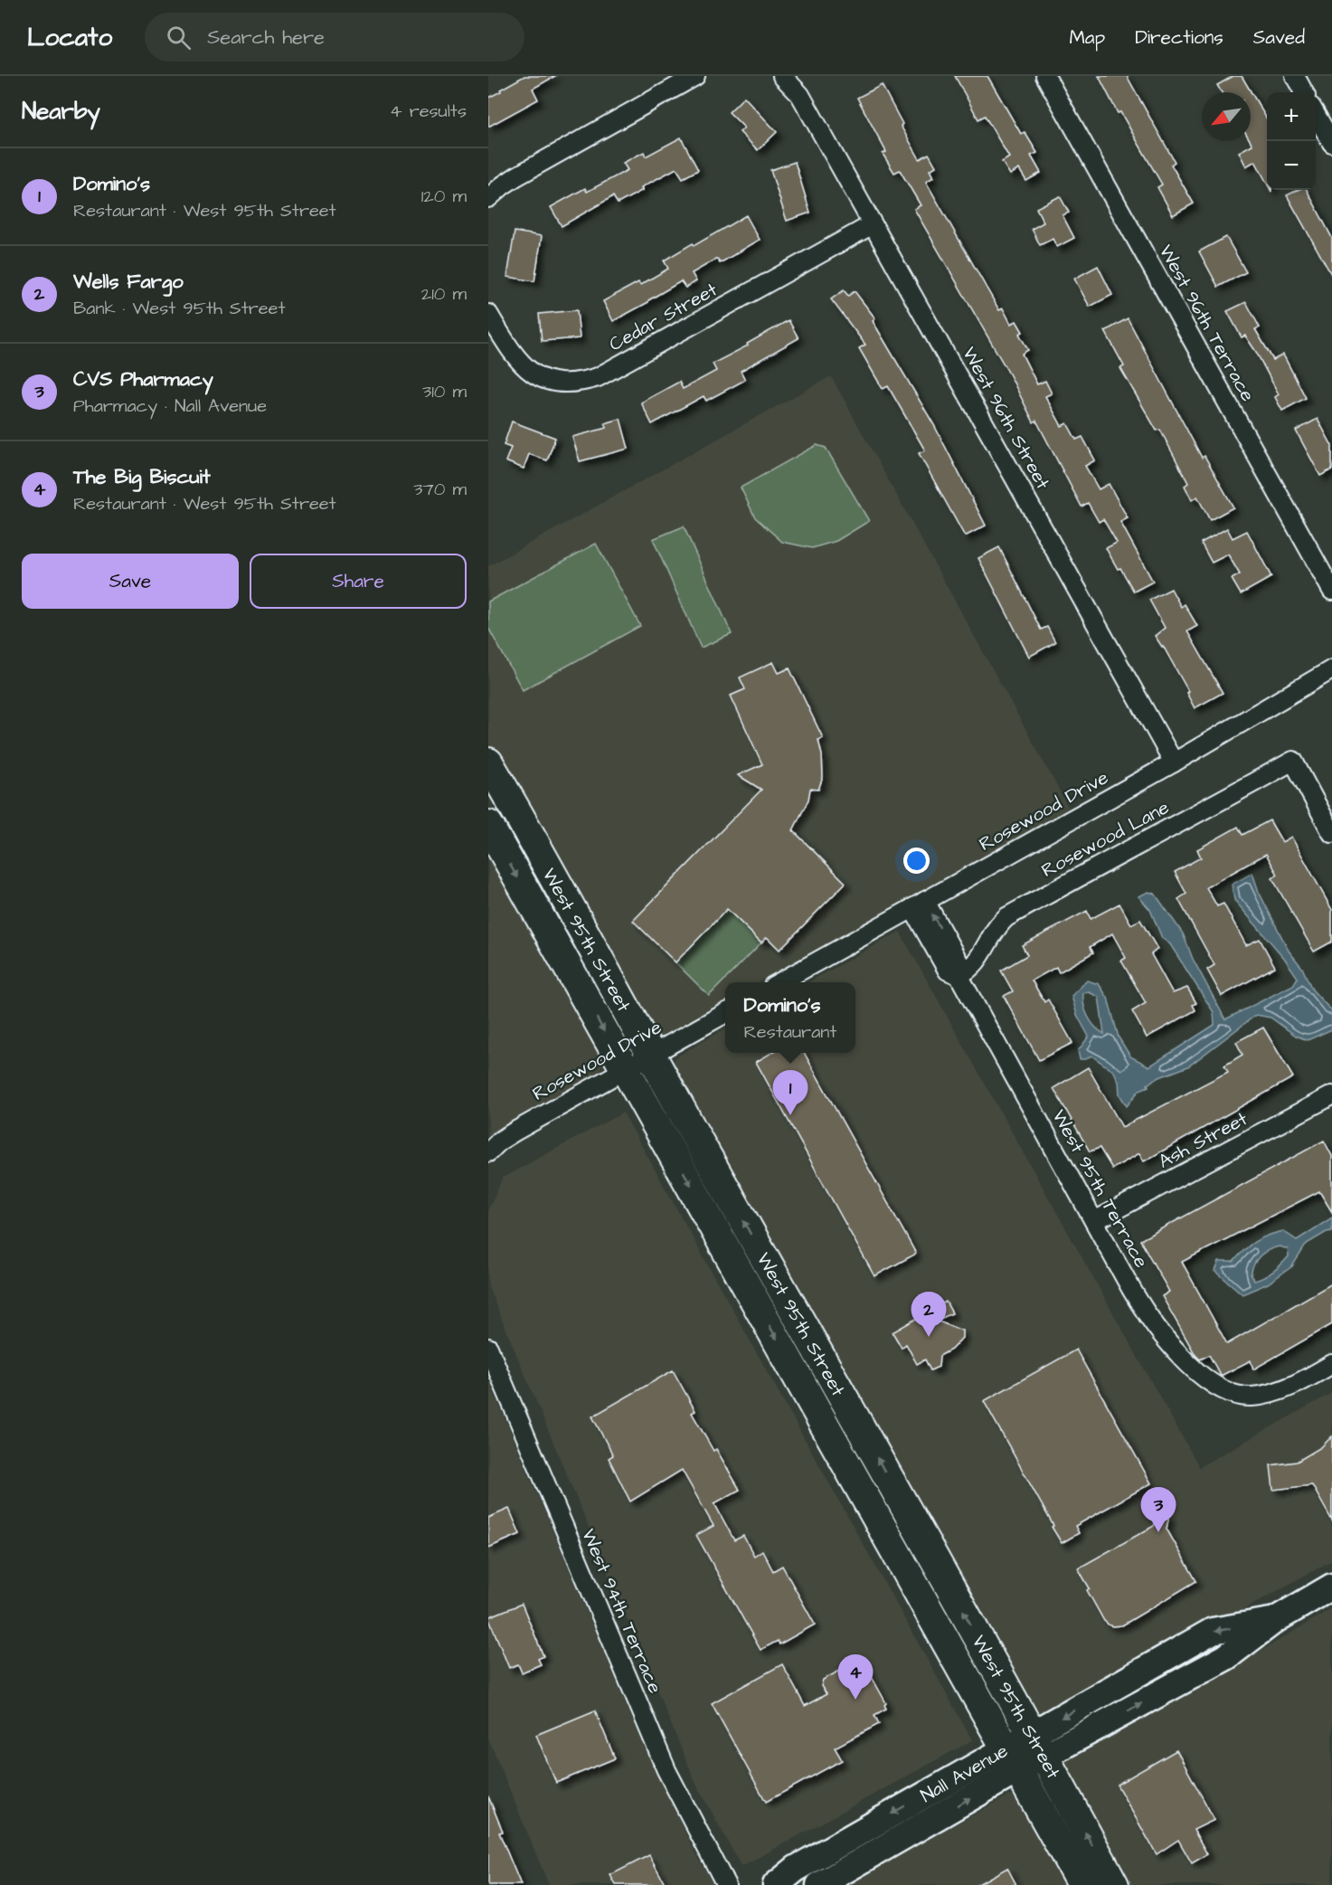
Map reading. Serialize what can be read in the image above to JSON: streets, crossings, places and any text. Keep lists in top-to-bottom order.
{
  "streets": {
    "main road": ["West 95th Street", "Nall Avenue"],
    "street": [
      "Cedar Street",
      "West 96th Terrace",
      "West 96th Street",
      "Rosewood Drive",
      "Rosewood Lane",
      "Ash Street",
      "West 95th Terrace",
      "West 94th Terrace"
    ]
  },
  "crossings": [
    ["Cedar Street", "West 96th Street"],
    ["West 96th Street", "Rosewood Drive"],
    ["Rosewood Drive", "West 95th Street"],
    ["Rosewood Drive", "West 95th Terrace"],
    ["Rosewood Lane", "West 95th Terrace"],
    ["West 95th Street", "Nall Avenue"],
    ["Ash Street", "West 95th Terrace"]
  ],
  "north": "bottom left",
  "page": {
    "header": "Locato",
    "search": "Search here",
    "nav": ["Map", "Directions", "Saved"],
    "heading": ["Nearby", "4 results"],
    "map_buttons": ["+", "−"],
    "list": [
      {
        "mark": "1",
        "name": "Domino's",
        "note": "Restaurant · West 95th Street",
        "value": "120 m"
      },
      {
        "mark": "2",
        "name": "Wells Fargo",
        "note": "Bank · West 95th Street",
        "value": "210 m"
      },
      {
        "mark": "3",
        "name": "CVS Pharmacy",
        "note": "Pharmacy · Nall Avenue",
        "value": "310 m"
      },
      {
        "mark": "4",
        "name": "The Big Biscuit",
        "note": "Restaurant · West 95th Street",
        "value": "370 m"
      }
    ],
    "buttons": ["Save", "Share"],
    "popup": ["Domino's", "Restaurant"],
    "pins": [
      "1",
      "2",
      "3",
      "4"
    ]
  }
}
